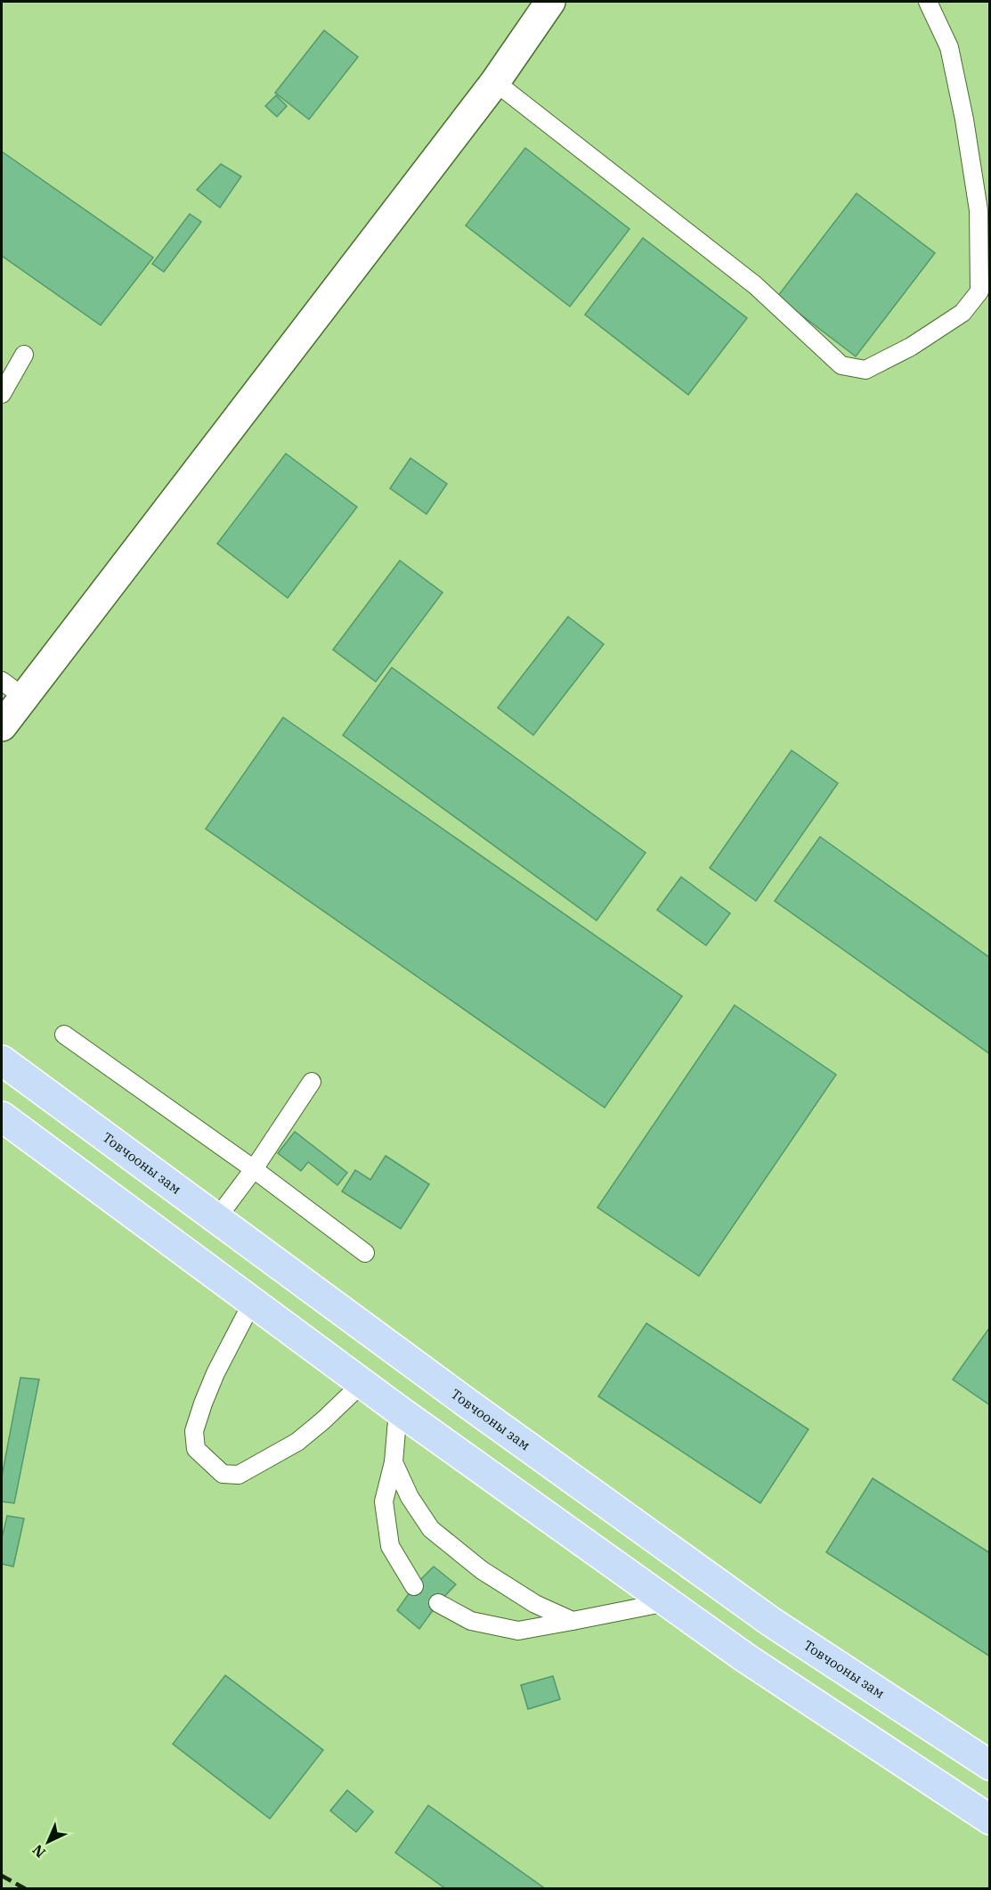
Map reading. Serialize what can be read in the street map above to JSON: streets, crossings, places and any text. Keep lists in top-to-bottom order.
{
  "streets": {
    "highway": ["Товчооны зам"]
  },
  "north": "bottom left"
}
